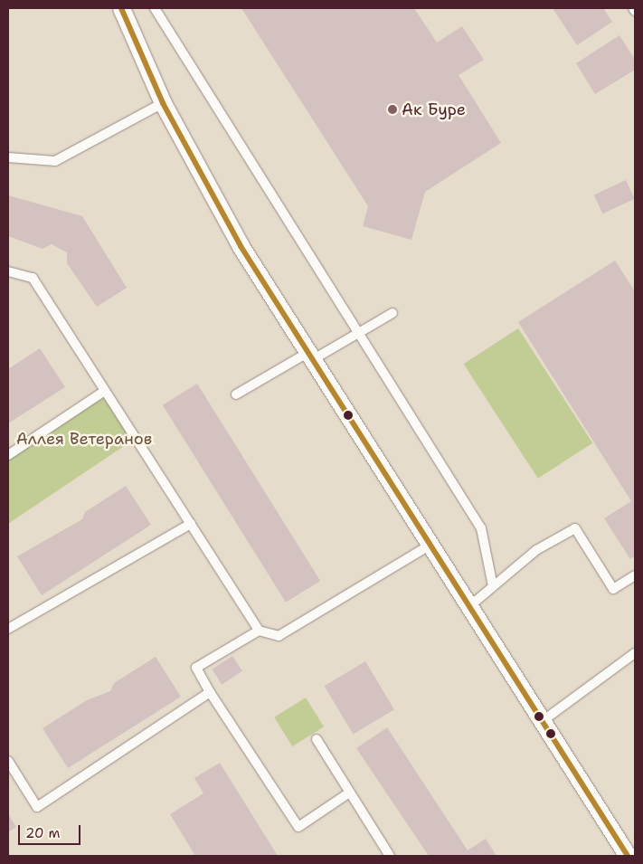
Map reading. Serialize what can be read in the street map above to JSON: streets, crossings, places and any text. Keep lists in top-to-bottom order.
{
  "parks": ["Аллея Ветеранов"],
  "places": ["Ак Буре"],
  "scale_bar": "20 m"
}
